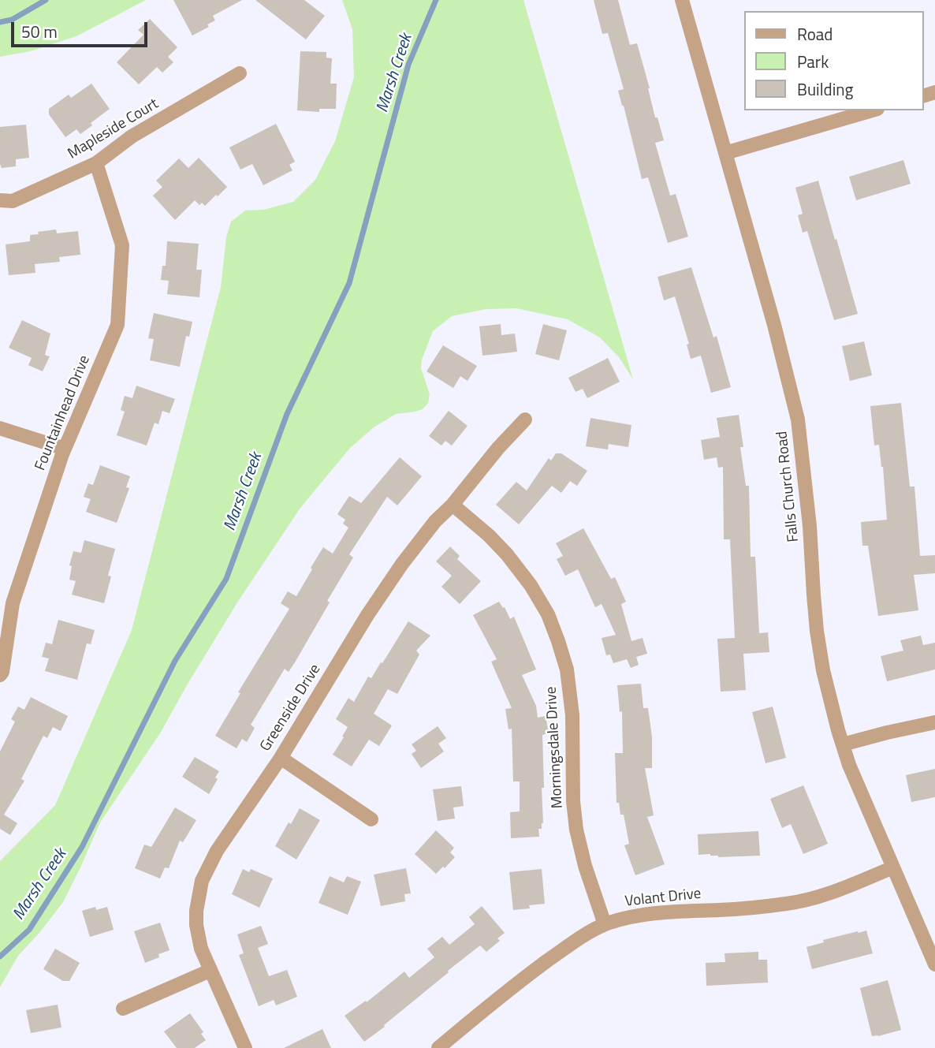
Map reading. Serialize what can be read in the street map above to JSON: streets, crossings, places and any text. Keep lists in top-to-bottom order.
{
  "streets": {
    "street": [
      "Mapleside Court",
      "Fountainhead Drive",
      "Falls Church Road",
      "Greenside Drive",
      "Morningsdale Drive",
      "Volant Drive"
    ]
  },
  "crossings": [
    ["Mapleside Court", "Fountainhead Drive"],
    ["Falls Church Road", "Volant Drive"],
    ["Greenside Drive", "Morningsdale Drive"],
    ["Morningsdale Drive", "Volant Drive"]
  ],
  "water": ["Marsh Creek"],
  "legend": ["Road", "Park", "Building"],
  "scale_bar": "50 m"
}
